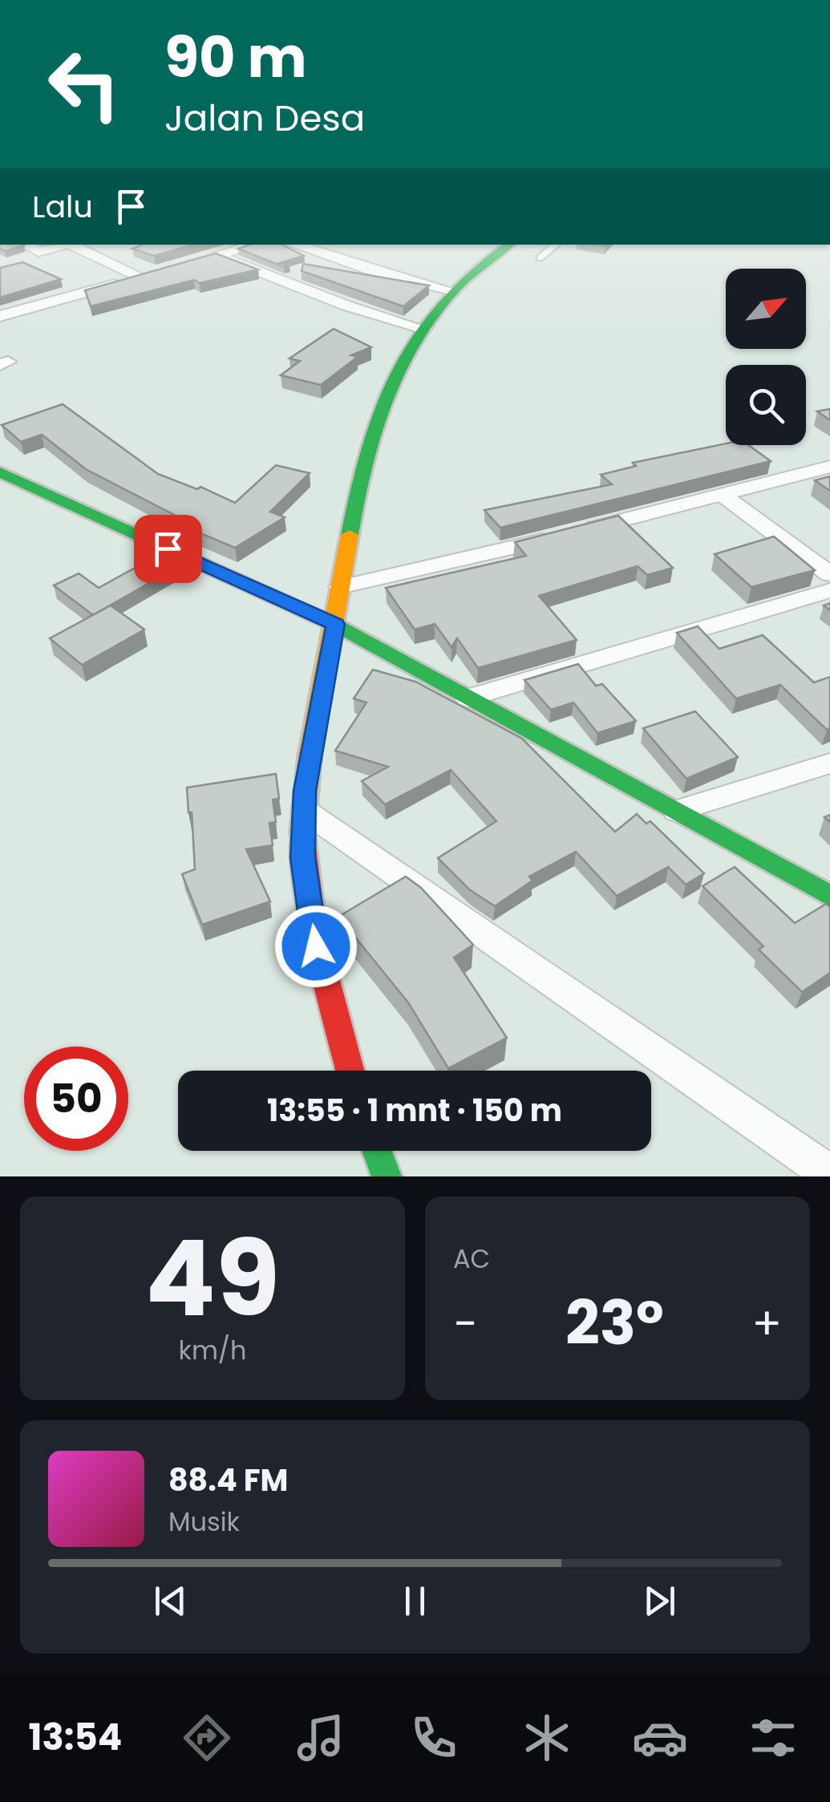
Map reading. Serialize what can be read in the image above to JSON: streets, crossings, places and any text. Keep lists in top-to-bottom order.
{
  "north": "top right",
  "page": {
    "turn": ["90 m", "Jalan Desa"],
    "then": "Lalu",
    "limit": "50",
    "trip": "13:55 · 1 mnt · 150 m",
    "tile": [
      ["49", "km/h"],
      "AC"
    ],
    "heat": ["−", "23°", "+"],
    "song": ["88.4 FM", "Musik"],
    "tabs": "13:54"
  }
}
